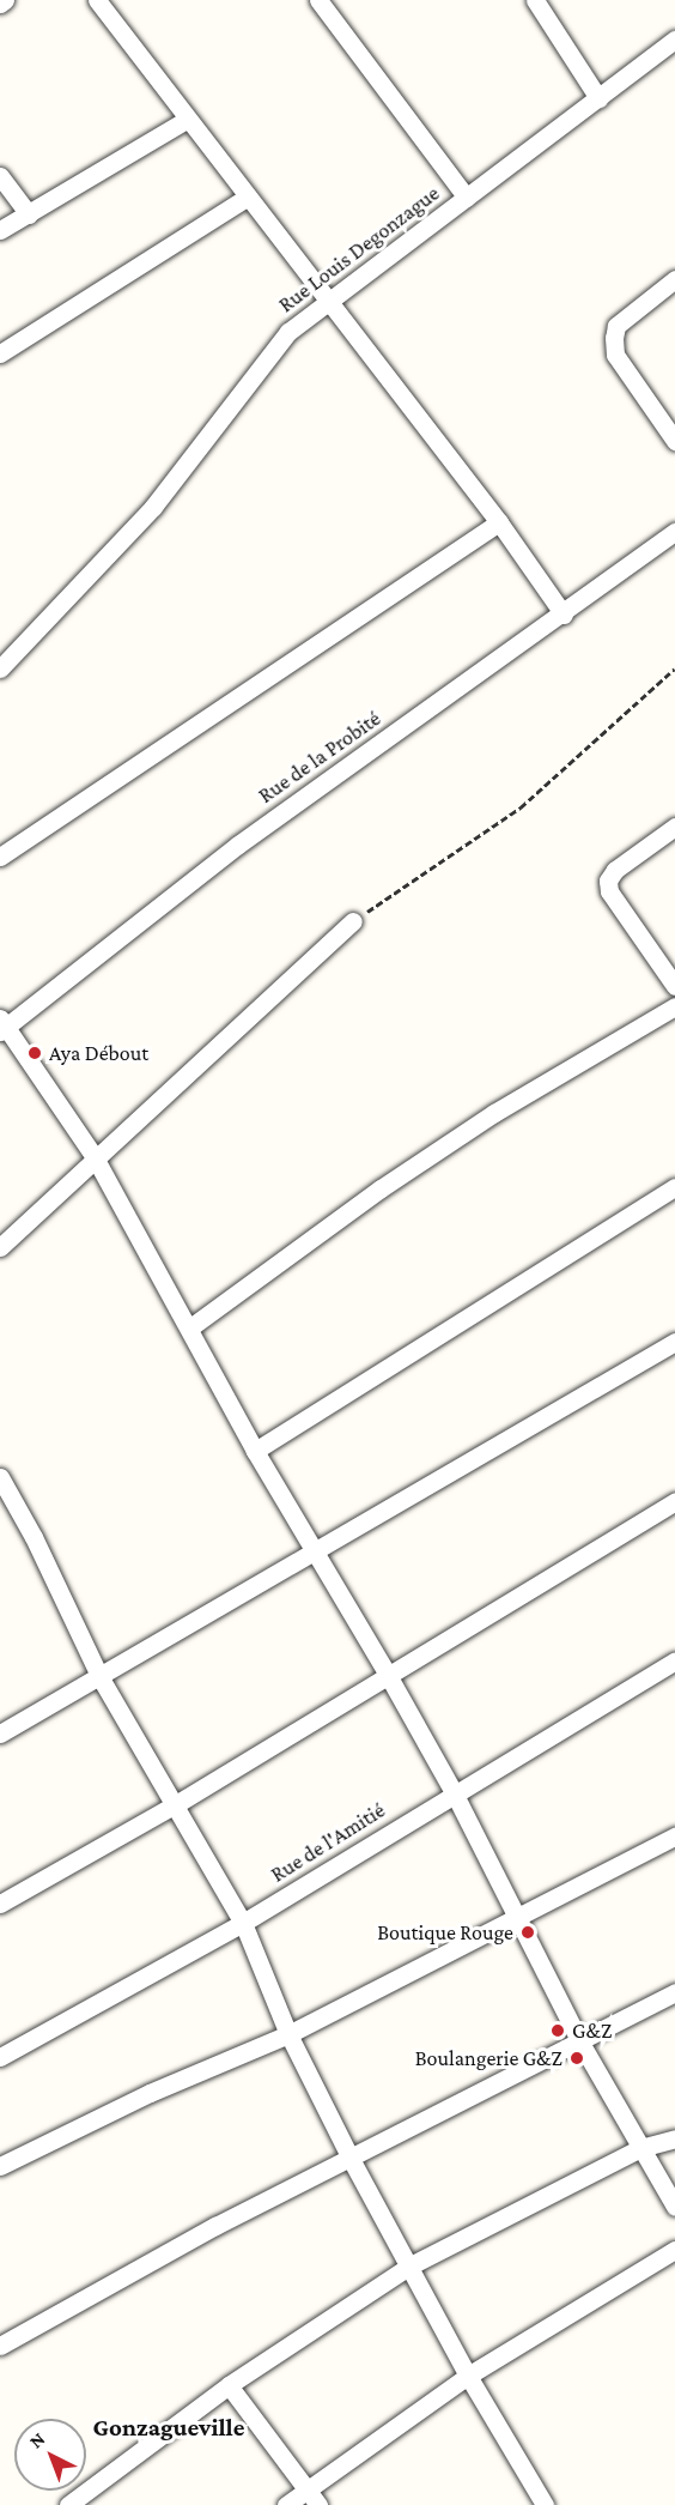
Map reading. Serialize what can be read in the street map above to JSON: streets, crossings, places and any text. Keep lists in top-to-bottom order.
{
  "streets": {
    "street": ["Rue Louis Degonzague", "Rue de la Probité", "Rue de l'Amitié"]
  },
  "districts": ["Gonzagueville"],
  "places": [
    "Aya Débout",
    "Boutique Rouge",
    "G&Z",
    "Boulangerie G&Z"
  ],
  "north": "top left"
}
